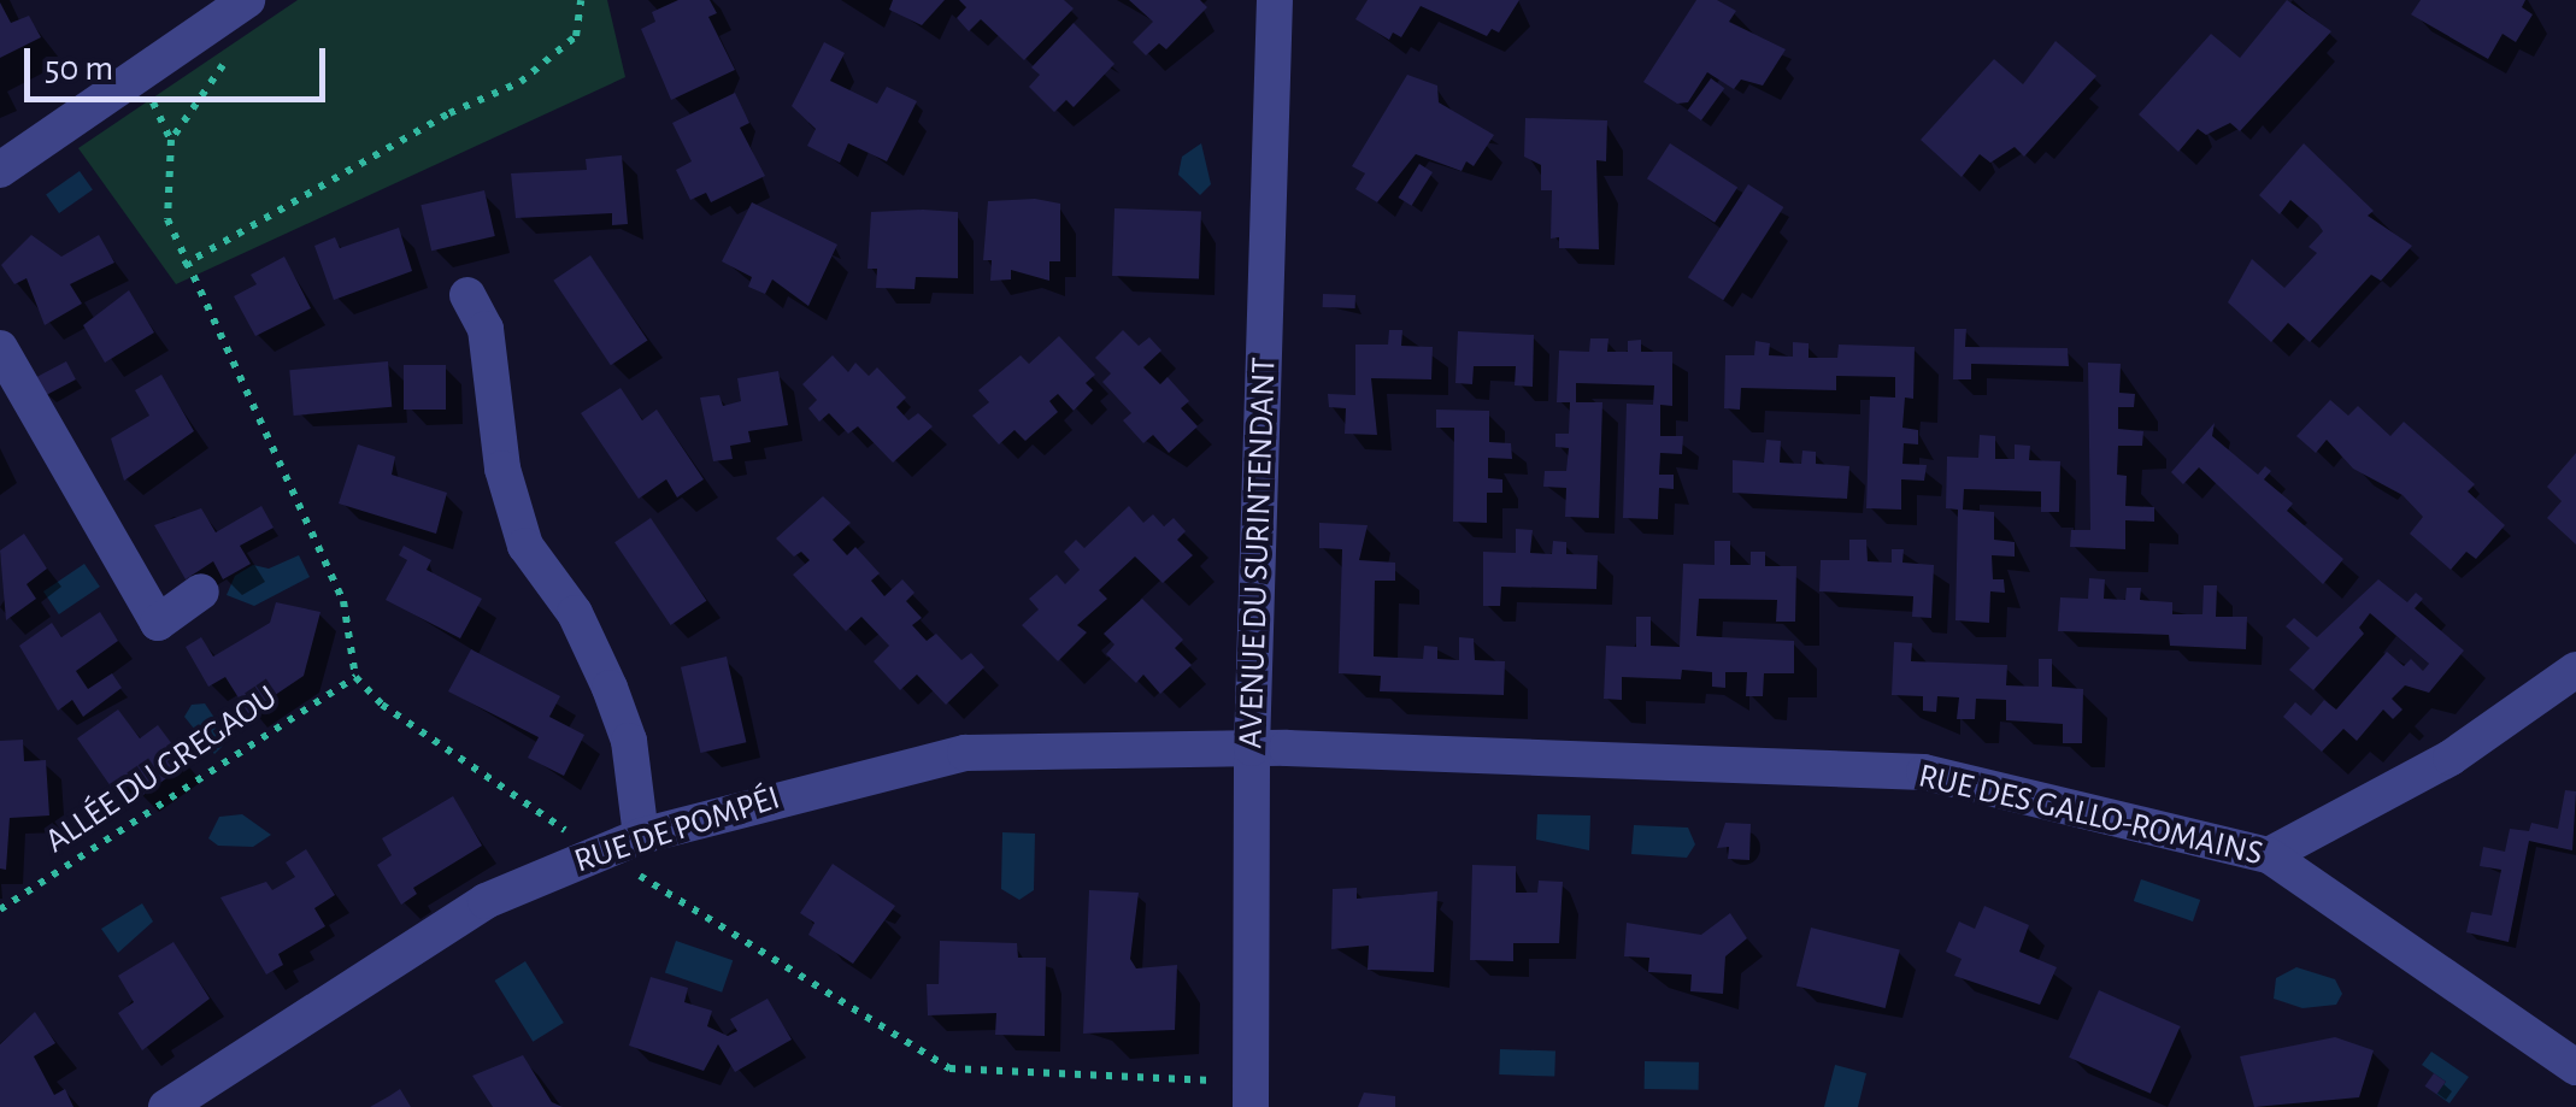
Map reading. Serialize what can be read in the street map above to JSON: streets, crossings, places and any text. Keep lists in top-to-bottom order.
{
  "streets": {
    "street": ["AVENUE DU SURINTENDANT", "RUE DES GALLO-ROMAINS", "RUE DE POMPÉI"],
    "path": ["ALLÉE DU GREGAOU"]
  },
  "crossings": [
    ["AVENUE DU SURINTENDANT", "RUE DES GALLO-ROMAINS"],
    ["AVENUE DU SURINTENDANT", "RUE DE POMPÉI"],
    ["RUE DES GALLO-ROMAINS", "RUE DE POMPÉI"]
  ],
  "scale_bar": "50 m"
}
